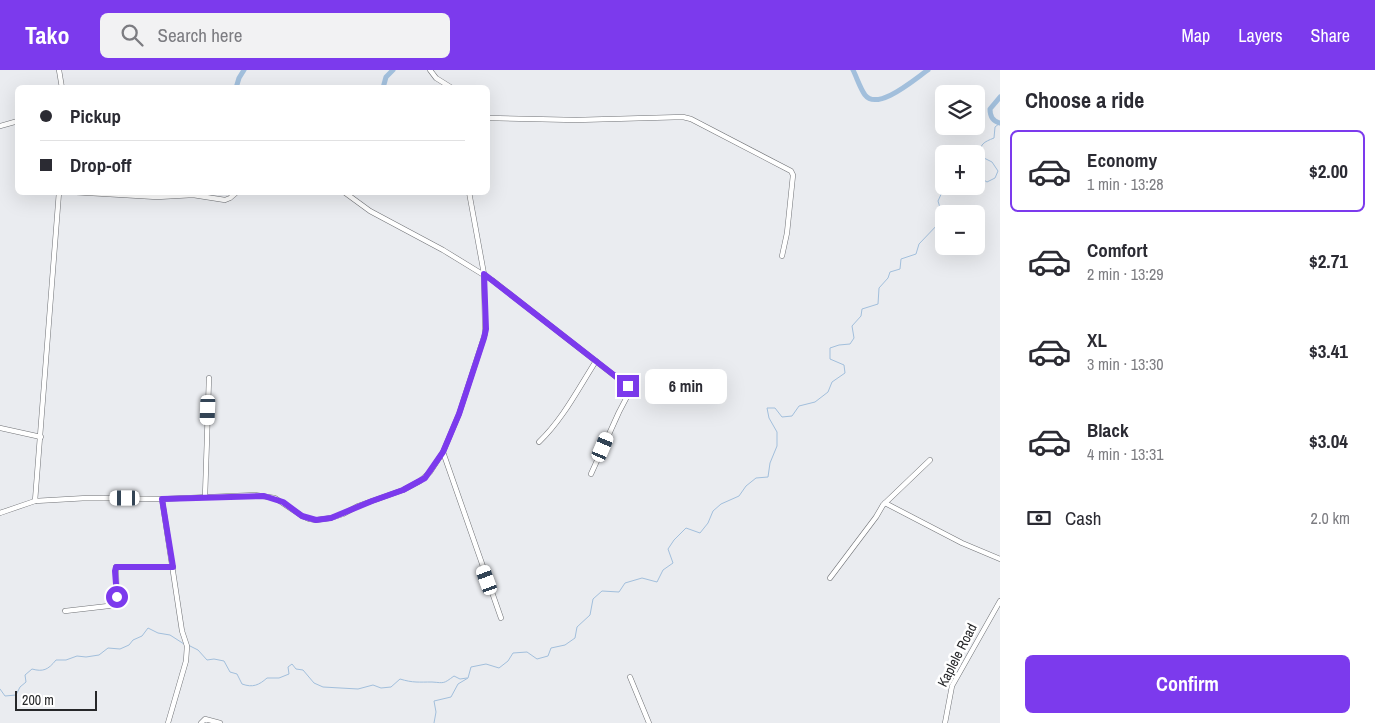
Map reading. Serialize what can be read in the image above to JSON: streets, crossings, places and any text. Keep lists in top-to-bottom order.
{
  "streets": {
    "street": ["Kaplele Road"]
  },
  "scale_bar": "200 m",
  "page": {
    "header": "Tako",
    "search": "Search here",
    "nav": ["Map", "Layers", "Share"],
    "heading": "Choose a ride",
    "map_buttons": ["+", "−"],
    "banner": ["Pickup", "Drop-off"],
    "list": [
      {
        "name": "Economy",
        "note": "1 min · 13:28",
        "value": "$2.00"
      },
      {
        "name": "Comfort",
        "note": "2 min · 13:29",
        "value": "$2.71"
      },
      {
        "name": "XL",
        "note": "3 min · 13:30",
        "value": "$3.41"
      },
      {
        "name": "Black",
        "note": "4 min · 13:31",
        "value": "$3.04"
      }
    ],
    "bubble": "6 min",
    "pay": ["Cash", "2.0 km"],
    "buttons": "Confirm",
    "scale": "200 m"
  }
}
